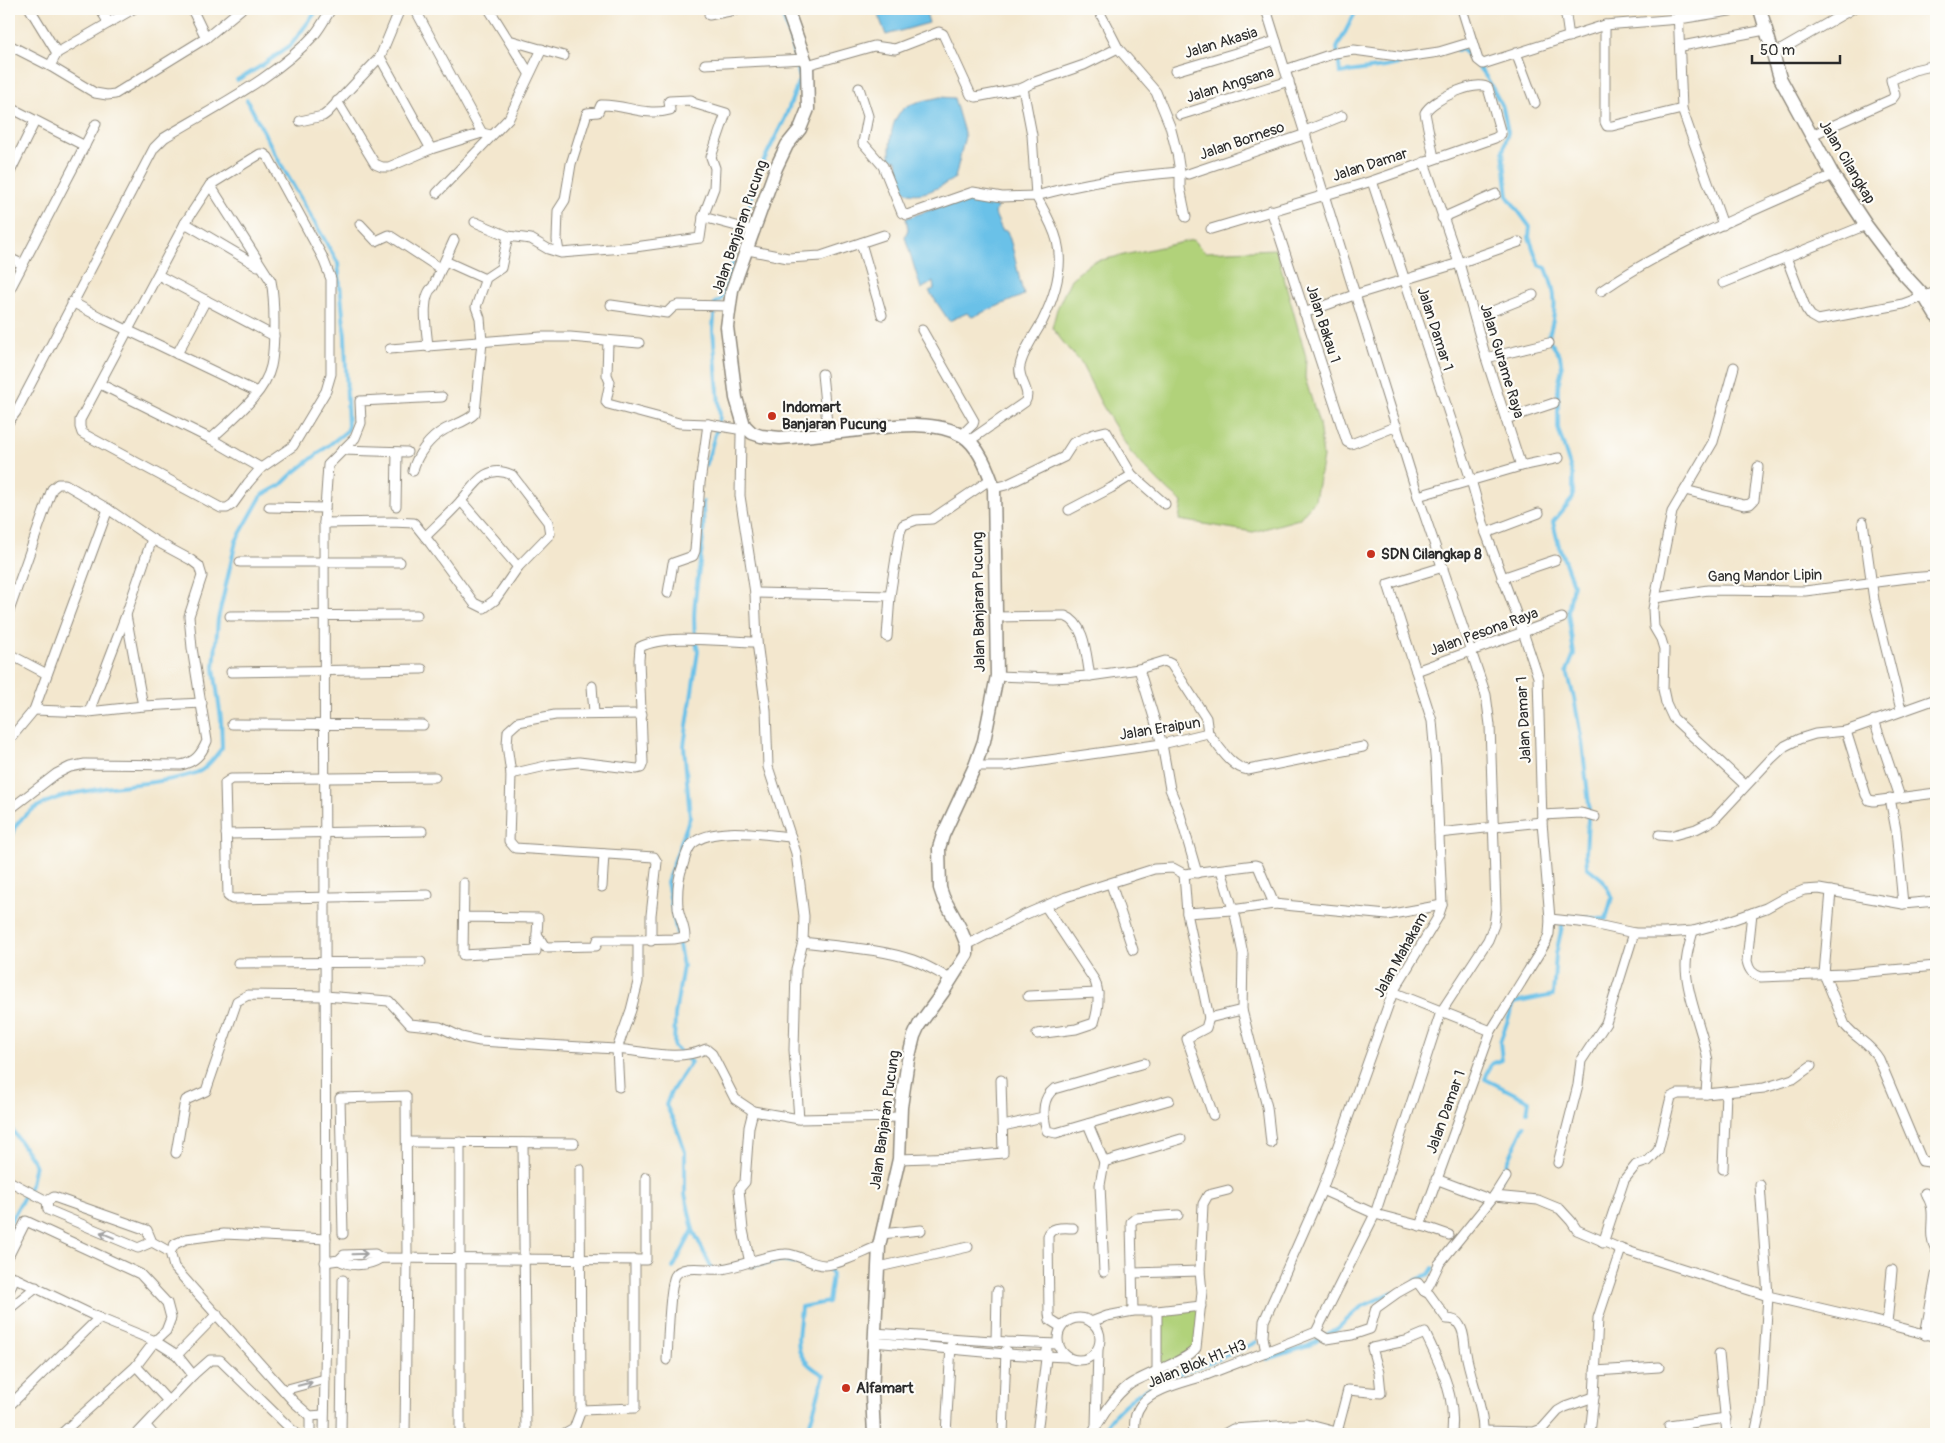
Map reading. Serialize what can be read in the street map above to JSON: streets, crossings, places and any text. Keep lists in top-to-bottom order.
{
  "streets": {
    "street": [
      "Jalan Akasia",
      "Jalan Angsana",
      "Jalan Borneso",
      "Jalan Cilangkap",
      "Jalan Damar",
      "Jalan Banjaran Pucung",
      "Jalan Bakau 1",
      "Jalan Damar 1",
      "Jalan Gurame Raya",
      "Gang Mandor Lipin",
      "Jalan Pesona Raya",
      "Jalan Eraipun",
      "Jalan Mahakam",
      "Jalan Blok H1-H3"
    ]
  },
  "crossings": [
    ["Jalan Damar", "Jalan Bakau 1"],
    ["Jalan Damar", "Jalan Damar 1"],
    ["Jalan Damar", "Jalan Gurame Raya"],
    ["Jalan Banjaran Pucung", "Jalan Eraipun"],
    ["Jalan Damar 1", "Jalan Pesona Raya"],
    ["Jalan Pesona Raya", "Jalan Mahakam"],
    ["Jalan Mahakam", "Jalan Blok H1-H3"]
  ],
  "places": ["Indomart Banjaran Pucung", "SDN Cilangkap 8", "Alfamart"],
  "scale_bar": "50 m"
}
